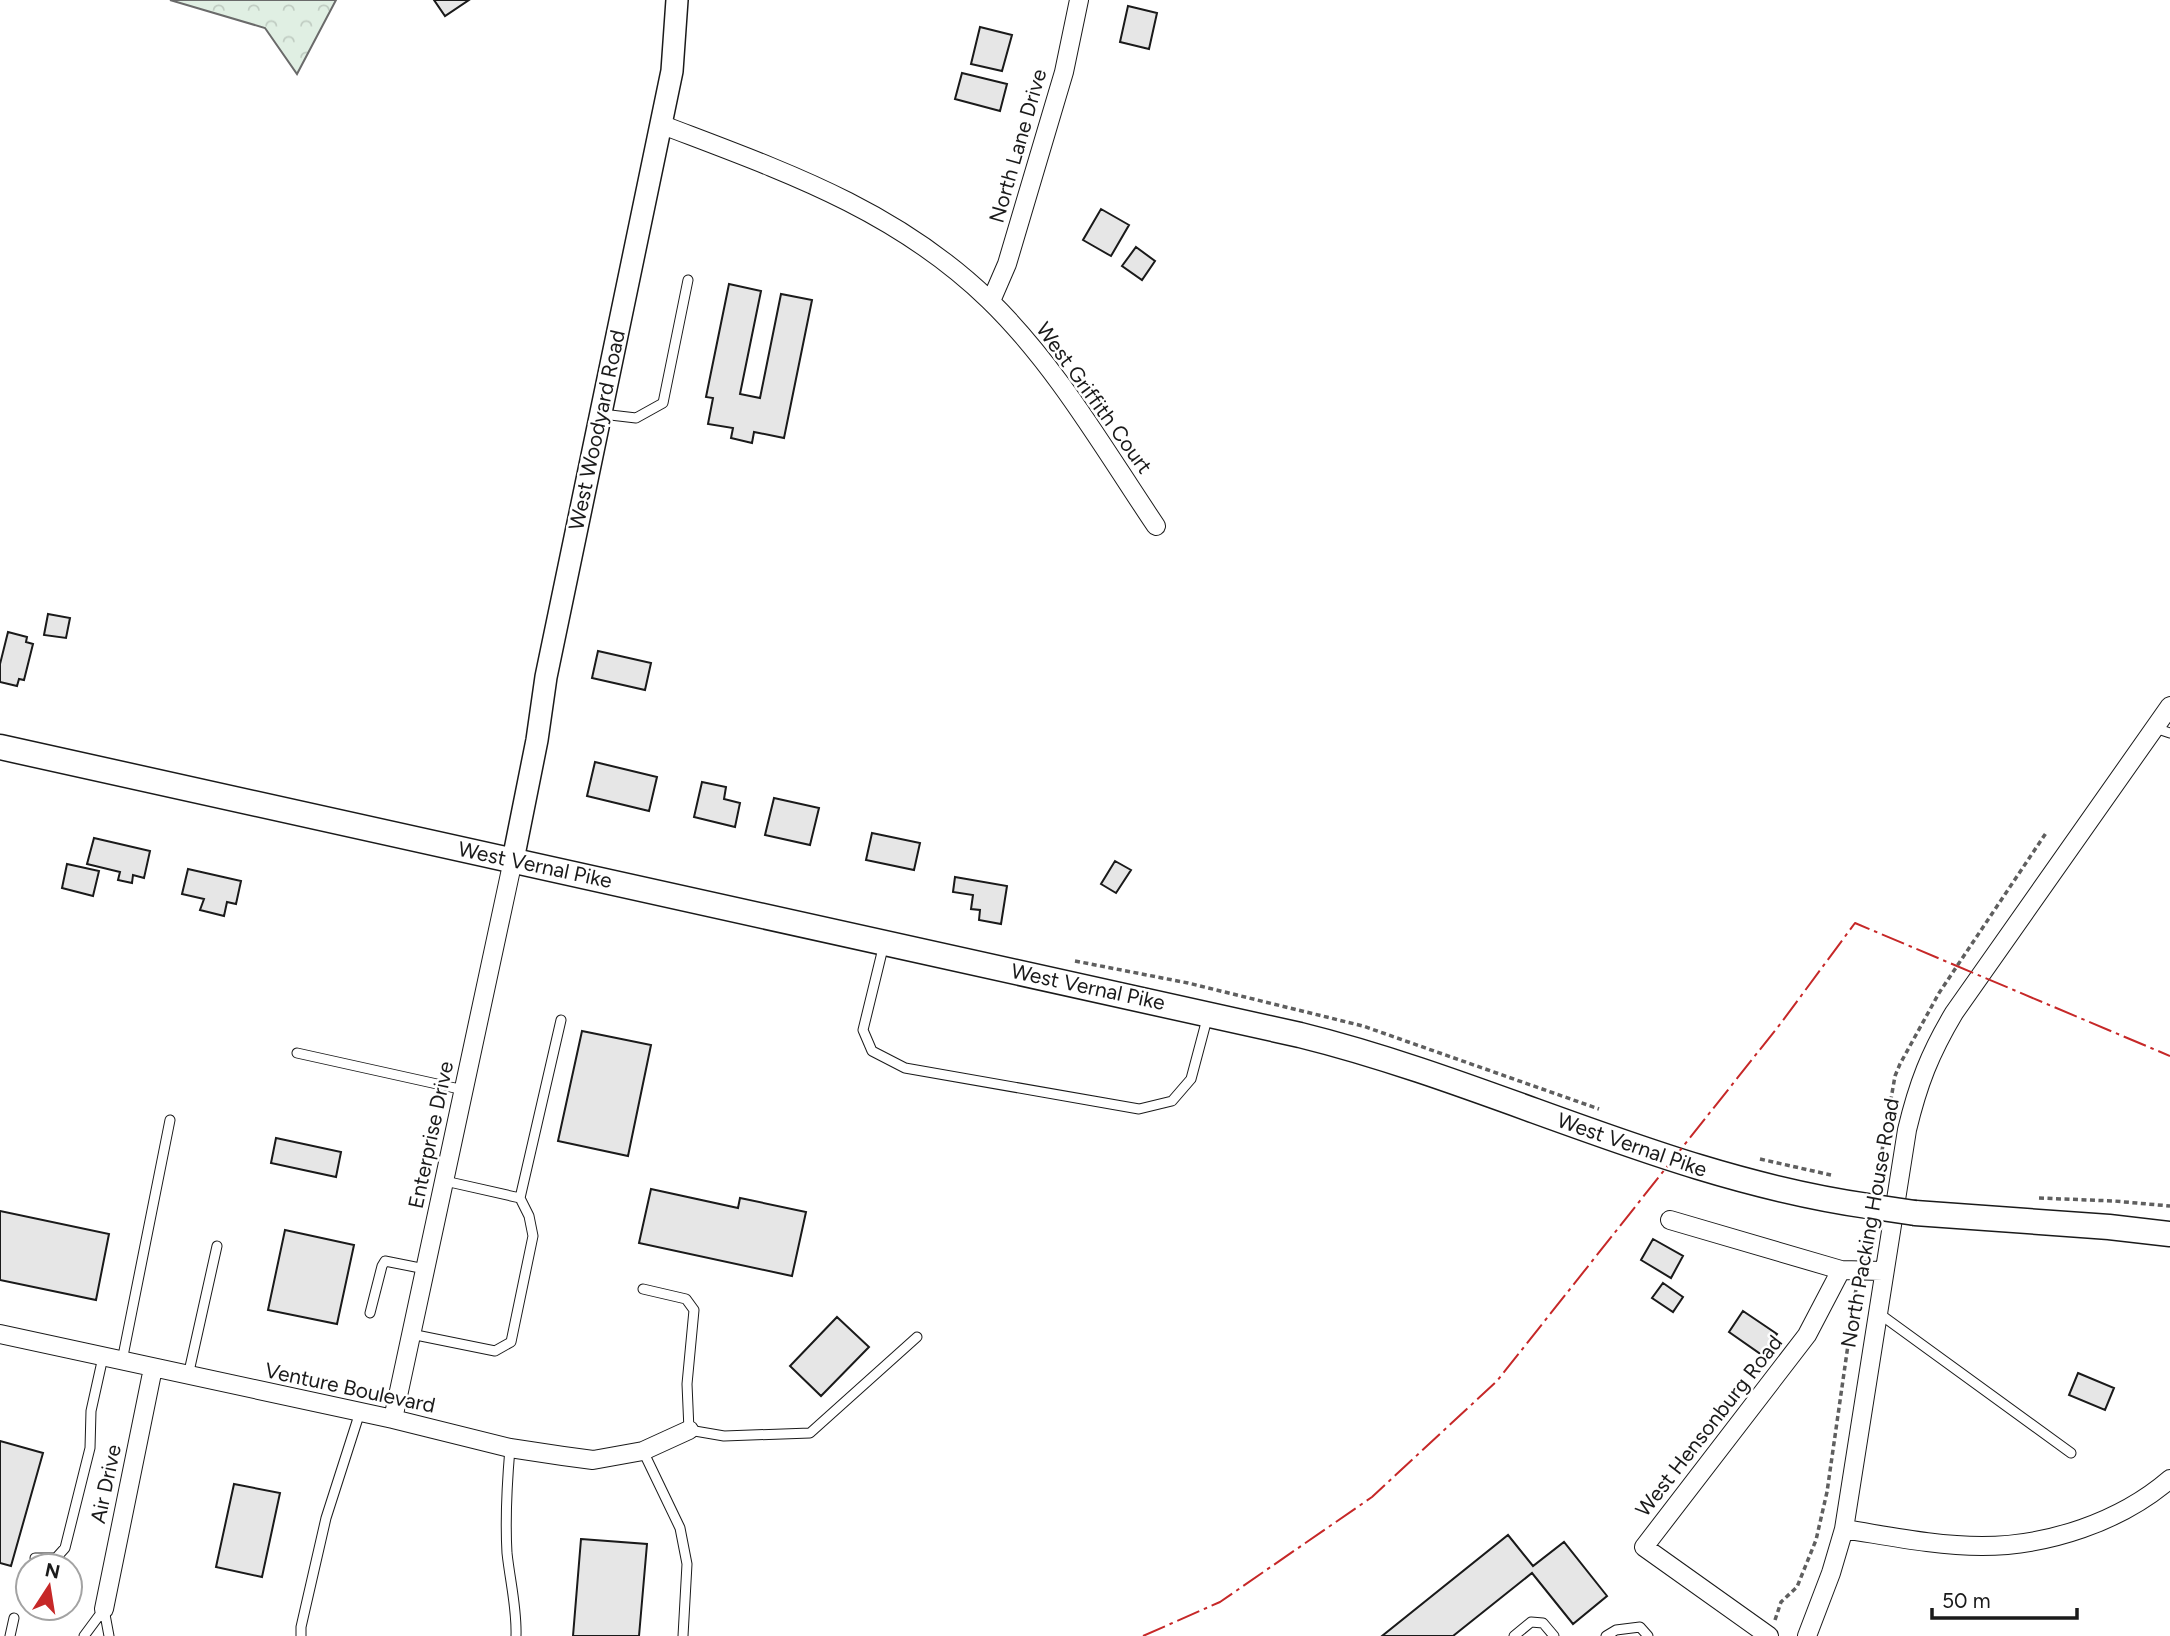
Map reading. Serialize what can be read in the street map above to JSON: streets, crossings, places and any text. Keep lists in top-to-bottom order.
{
  "streets": {
    "main road": ["West Vernal Pike"],
    "street": [
      "North Lane Drive",
      "West Griffith Court",
      "West Woodyard Road",
      "Enterprise Drive",
      "North Packing House Road",
      "Venture Boulevard",
      "West Hensonburg Road",
      "Air Drive"
    ]
  },
  "crossings": [
    ["North Lane Drive", "West Griffith Court"],
    ["West Griffith Court", "West Woodyard Road"],
    ["West Woodyard Road", "West Vernal Pike"],
    ["West Woodyard Road", "Enterprise Drive"],
    ["West Vernal Pike", "Enterprise Drive"],
    ["Enterprise Drive", "Venture Boulevard"],
    ["Venture Boulevard", "Air Drive"]
  ],
  "scale_bar": "50 m",
  "north": "top"
}
